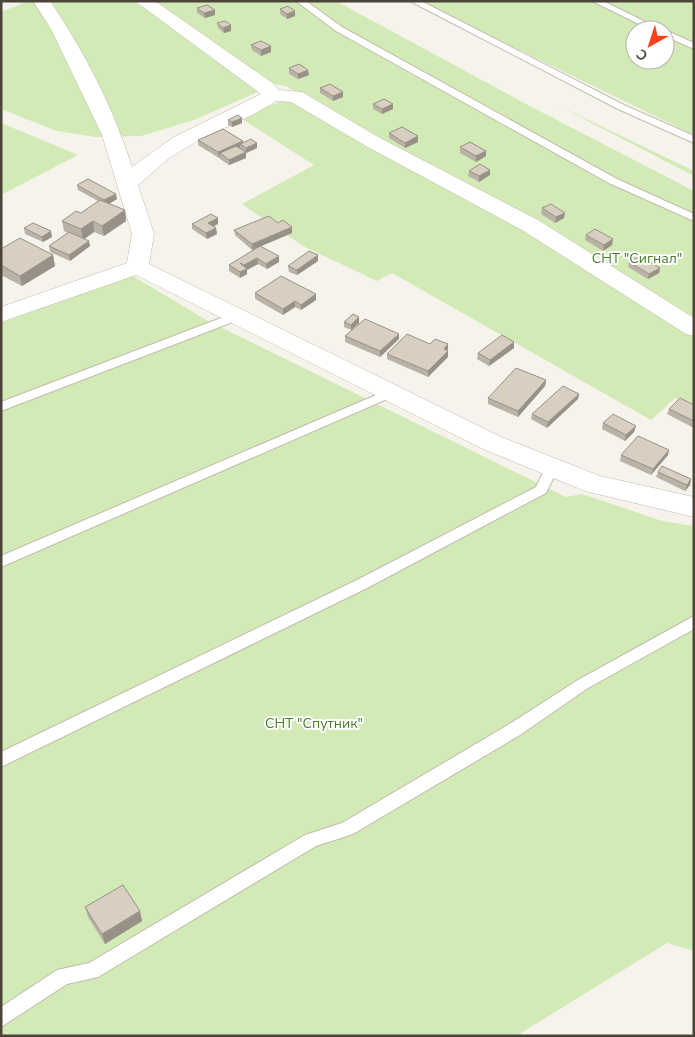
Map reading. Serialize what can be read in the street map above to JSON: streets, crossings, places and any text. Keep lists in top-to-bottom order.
{
  "parks": ["СНТ \"Сигнал\"", "СНТ \"Спутник\""],
  "north": "bottom left"
}
